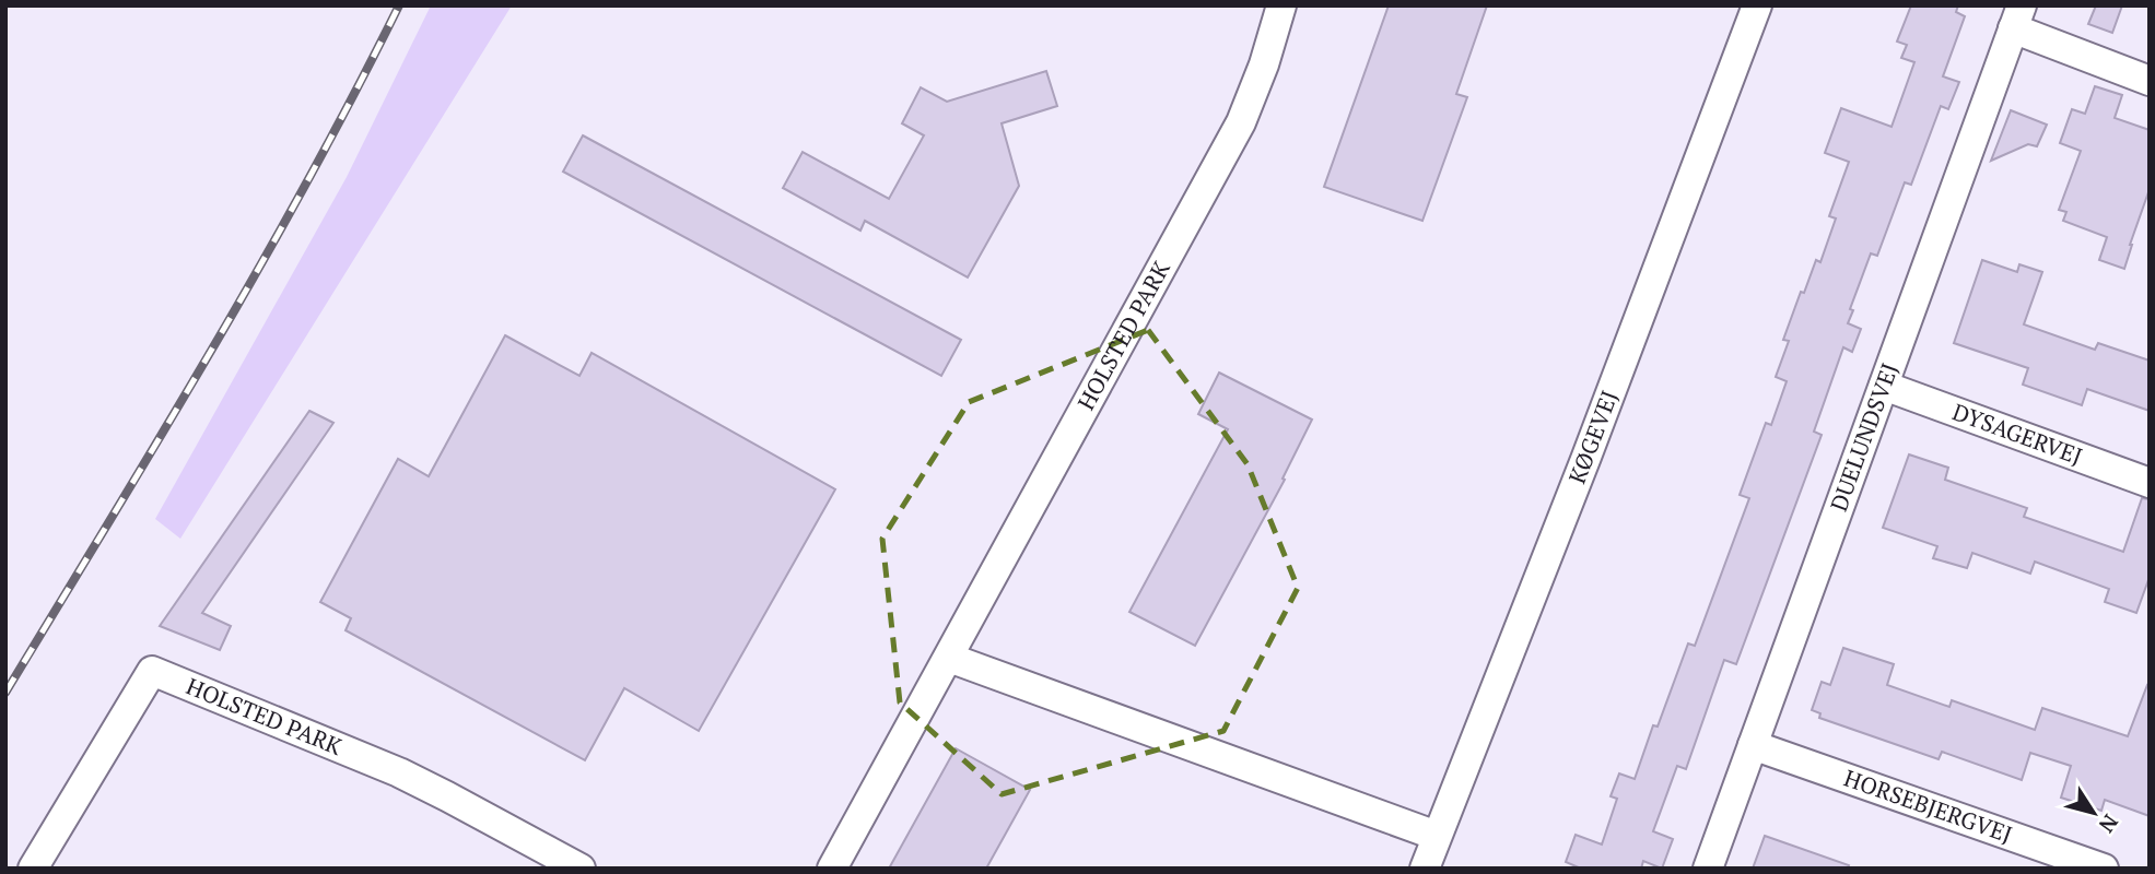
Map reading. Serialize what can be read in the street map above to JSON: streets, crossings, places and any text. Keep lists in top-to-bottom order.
{
  "streets": {
    "street": [
      "HOLSTED PARK",
      "DYSAGERVEJ",
      "DUELUNDSVEJ",
      "KØGEVEJ",
      "HORSEBJERGVEJ"
    ]
  },
  "crossings": [
    ["DYSAGERVEJ", "DUELUNDSVEJ"],
    ["DUELUNDSVEJ", "HORSEBJERGVEJ"]
  ],
  "north": "bottom right"
}
